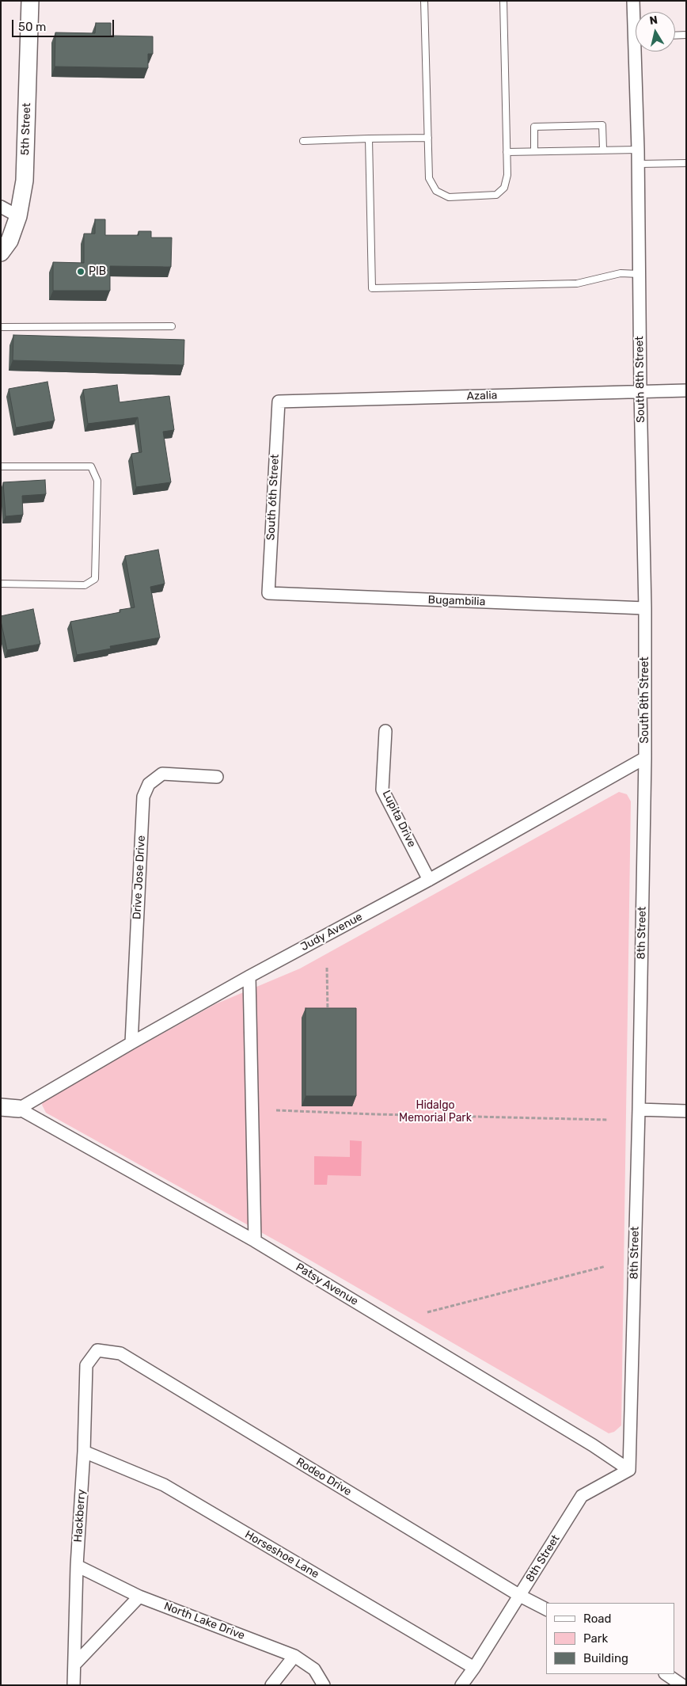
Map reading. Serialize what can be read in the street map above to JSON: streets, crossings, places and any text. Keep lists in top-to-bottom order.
{
  "streets": {
    "street": [
      "5th Street",
      "South 8th Street",
      "Azalia",
      "South 6th Street",
      "Bugambilia",
      "Lupita Drive",
      "Drive Jose Drive",
      "Judy Avenue",
      "8th Street",
      "Patsy Avenue",
      "Rodeo Drive",
      "Hackberry",
      "Horseshoe Lane",
      "North Lake Drive"
    ]
  },
  "crossings": [
    ["South 8th Street", "Azalia"],
    ["South 8th Street", "Bugambilia"],
    ["South 8th Street", "Judy Avenue"],
    ["South 8th Street", "8th Street"],
    ["Azalia", "South 6th Street"],
    ["South 6th Street", "Bugambilia"],
    ["Lupita Drive", "Judy Avenue"],
    ["Drive Jose Drive", "Judy Avenue"],
    ["Judy Avenue", "8th Street"],
    ["Judy Avenue", "Patsy Avenue"],
    ["8th Street", "Patsy Avenue"],
    ["8th Street", "Rodeo Drive"],
    ["8th Street", "Horseshoe Lane"],
    ["Rodeo Drive", "Hackberry"],
    ["Hackberry", "Horseshoe Lane"],
    ["Hackberry", "North Lake Drive"]
  ],
  "parks": ["Hidalgo Memorial Park"],
  "places": ["PIB"],
  "legend": ["Road", "Park", "Building"],
  "scale_bar": "50 m",
  "north": "top"
}
